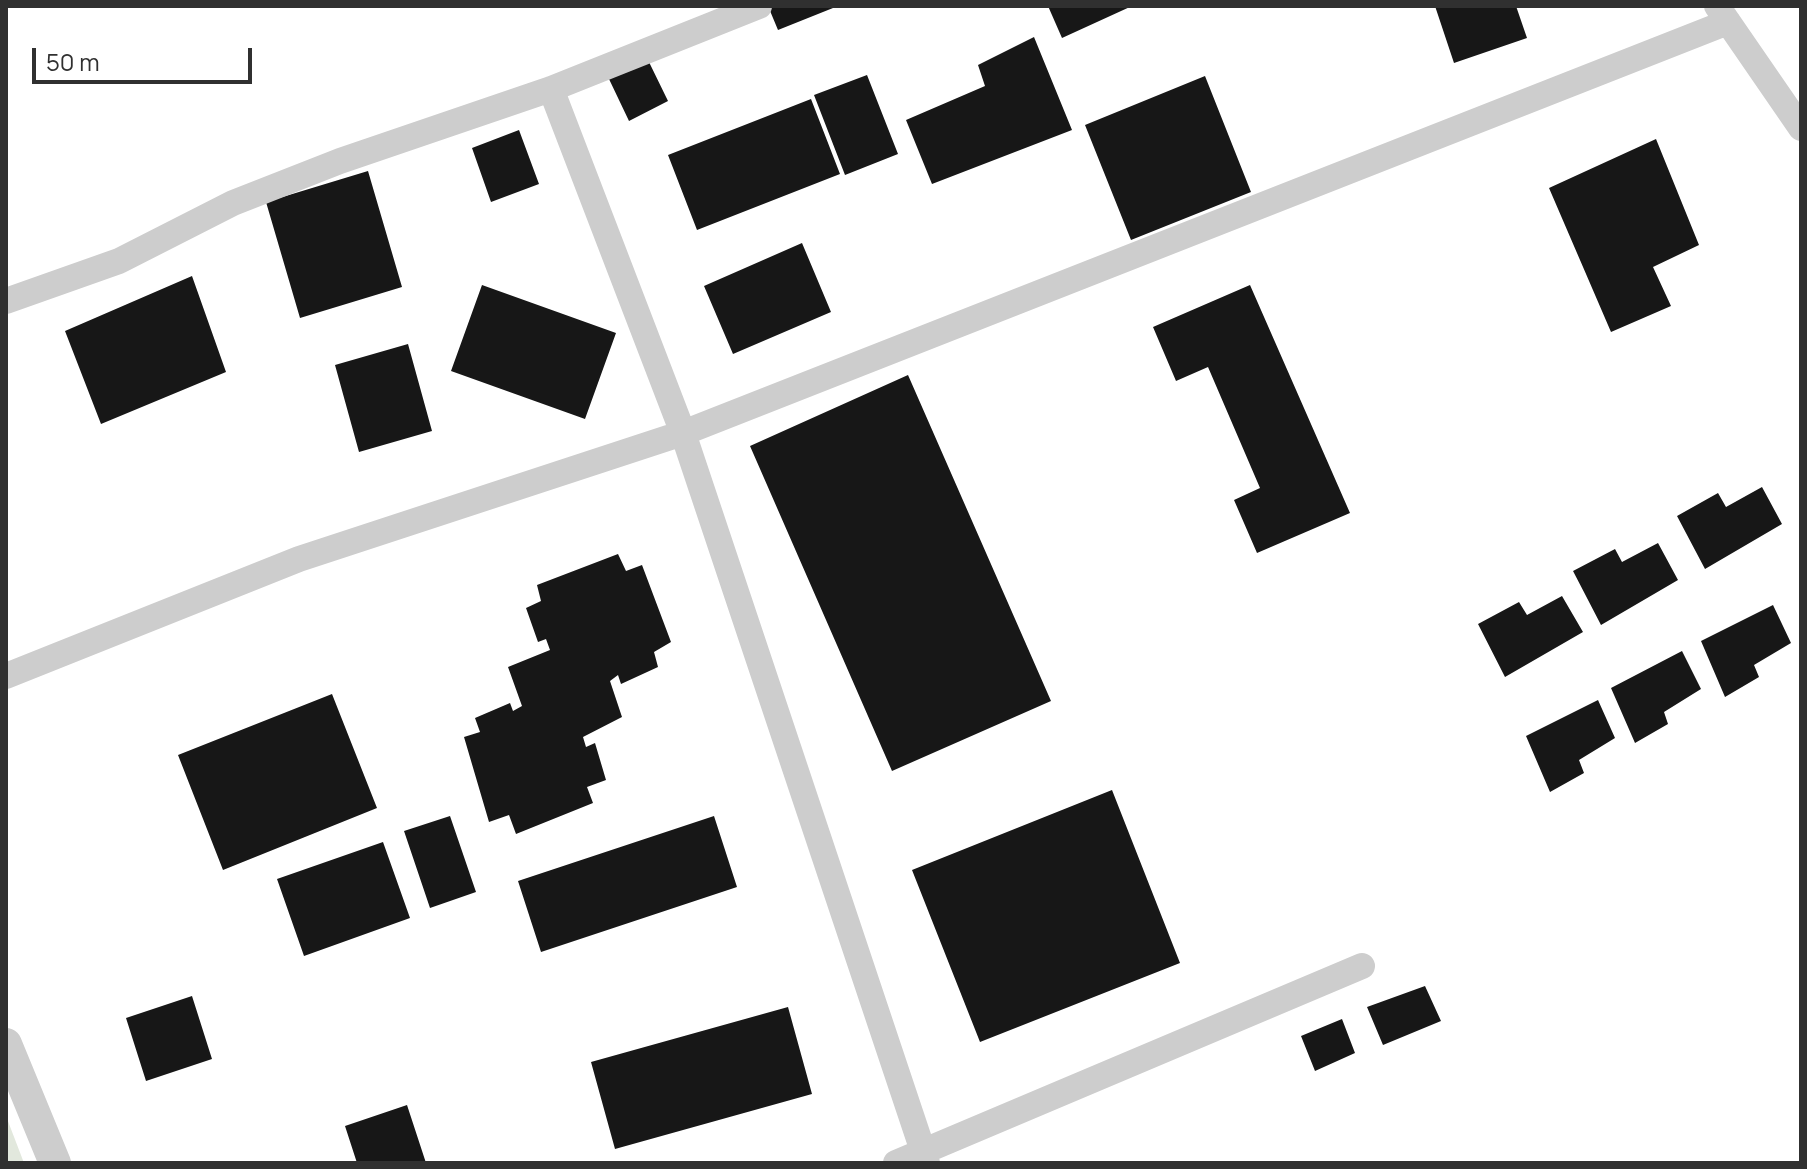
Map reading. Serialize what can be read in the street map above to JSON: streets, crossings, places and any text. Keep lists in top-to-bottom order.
{
  "scale_bar": "50 m"
}
